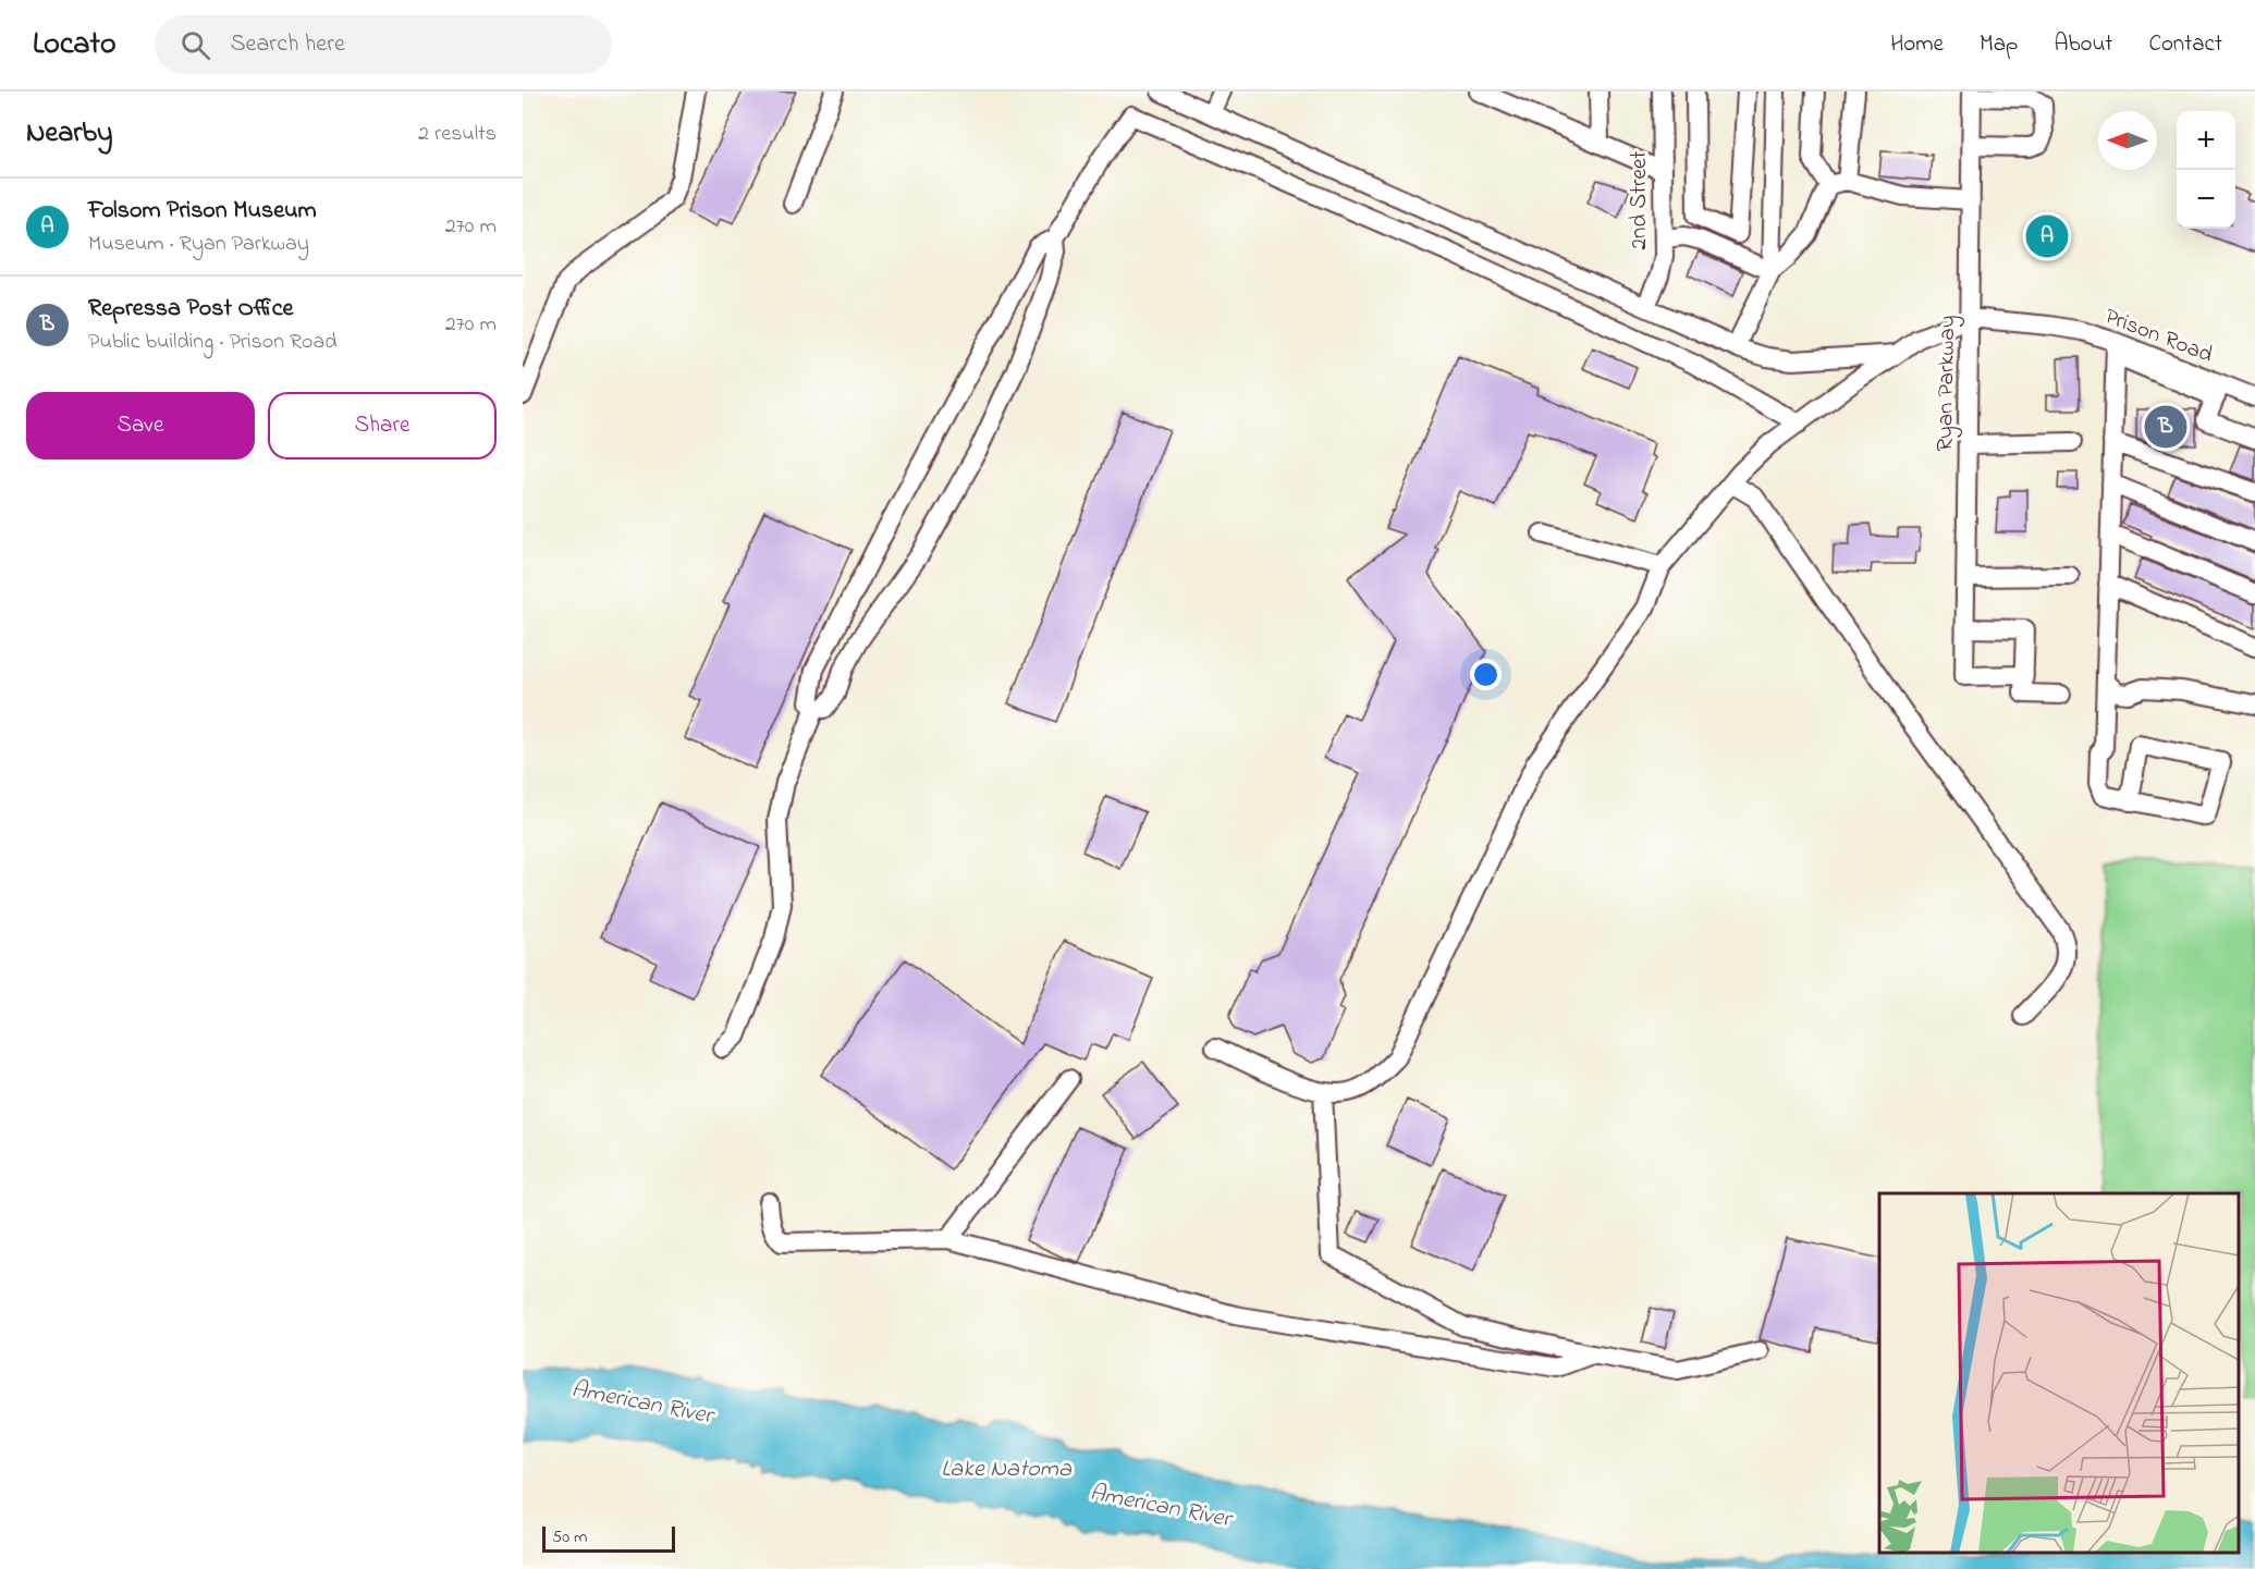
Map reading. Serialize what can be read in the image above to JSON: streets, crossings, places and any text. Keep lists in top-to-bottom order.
{
  "streets": {
    "street": ["2nd Street", "Prison Road", "Ryan Parkway"]
  },
  "crossings": [
    ["Prison Road", "Ryan Parkway"]
  ],
  "water": ["American River", "Lake Natoma"],
  "scale_bar": "50 m",
  "north": "left",
  "page": {
    "header": "Locato",
    "search": "Search here",
    "nav": [
      "Home",
      "Map",
      "About",
      "Contact"
    ],
    "heading": ["Nearby", "2 results"],
    "map_buttons": ["+", "−"],
    "list": [
      {
        "mark": "A",
        "name": "Folsom Prison Museum",
        "note": "Museum · Ryan Parkway",
        "value": "270 m"
      },
      {
        "mark": "B",
        "name": "Repressa Post Office",
        "note": "Public building · Prison Road",
        "value": "270 m"
      }
    ],
    "pins": ["A", "B"],
    "buttons": ["Save", "Share"],
    "scale": "50 m"
  }
}
